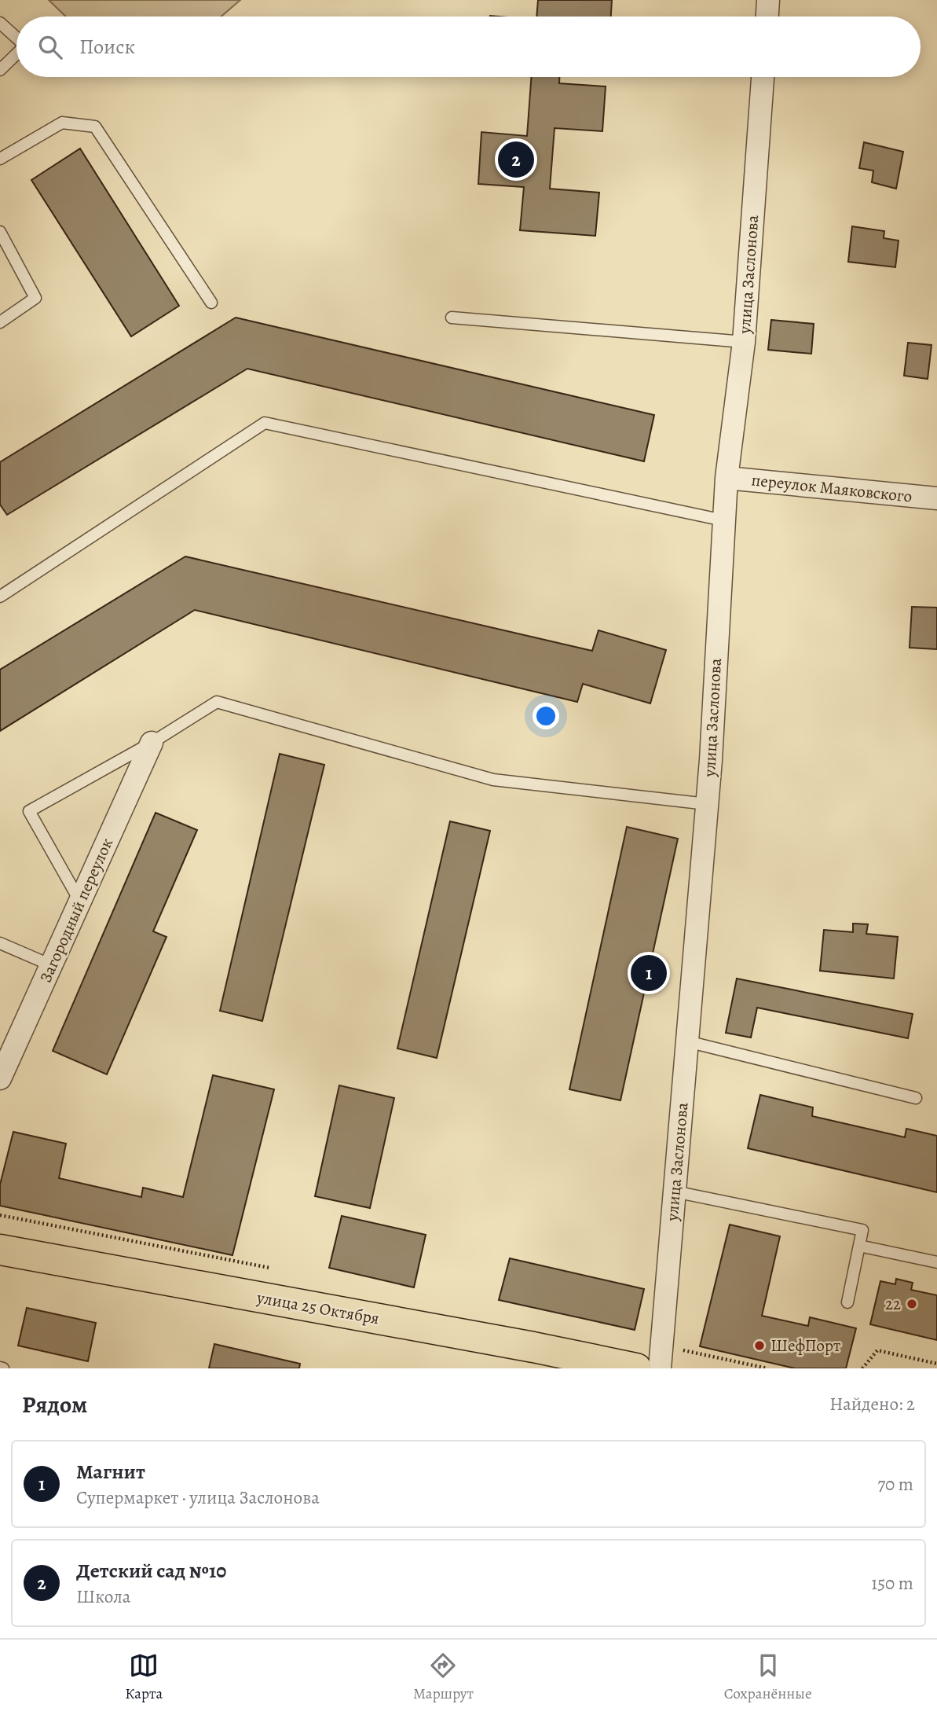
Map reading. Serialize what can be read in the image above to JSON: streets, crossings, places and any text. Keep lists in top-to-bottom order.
{
  "streets": {
    "main road": ["улица 25 Октября"],
    "street": ["улица Заслонова", "переулок Маяковского", "Загородный переулок"]
  },
  "crossings": [
    ["улица Заслонова", "переулок Маяковского"]
  ],
  "places": ["22", "ШефПорт"],
  "page": {
    "search": "Поиск",
    "pins": ["2", "1"],
    "heading": ["Рядом", "Найдено: 2"],
    "list": [
      {
        "mark": "1",
        "name": "Магнит",
        "note": "Супермаркет · улица Заслонова",
        "value": "70 m"
      },
      {
        "mark": "2",
        "name": "Детский сад №10",
        "note": "Школа",
        "value": "150 m"
      }
    ],
    "nav": ["Карта", "Маршрут", "Сохранённые"]
  }
}
